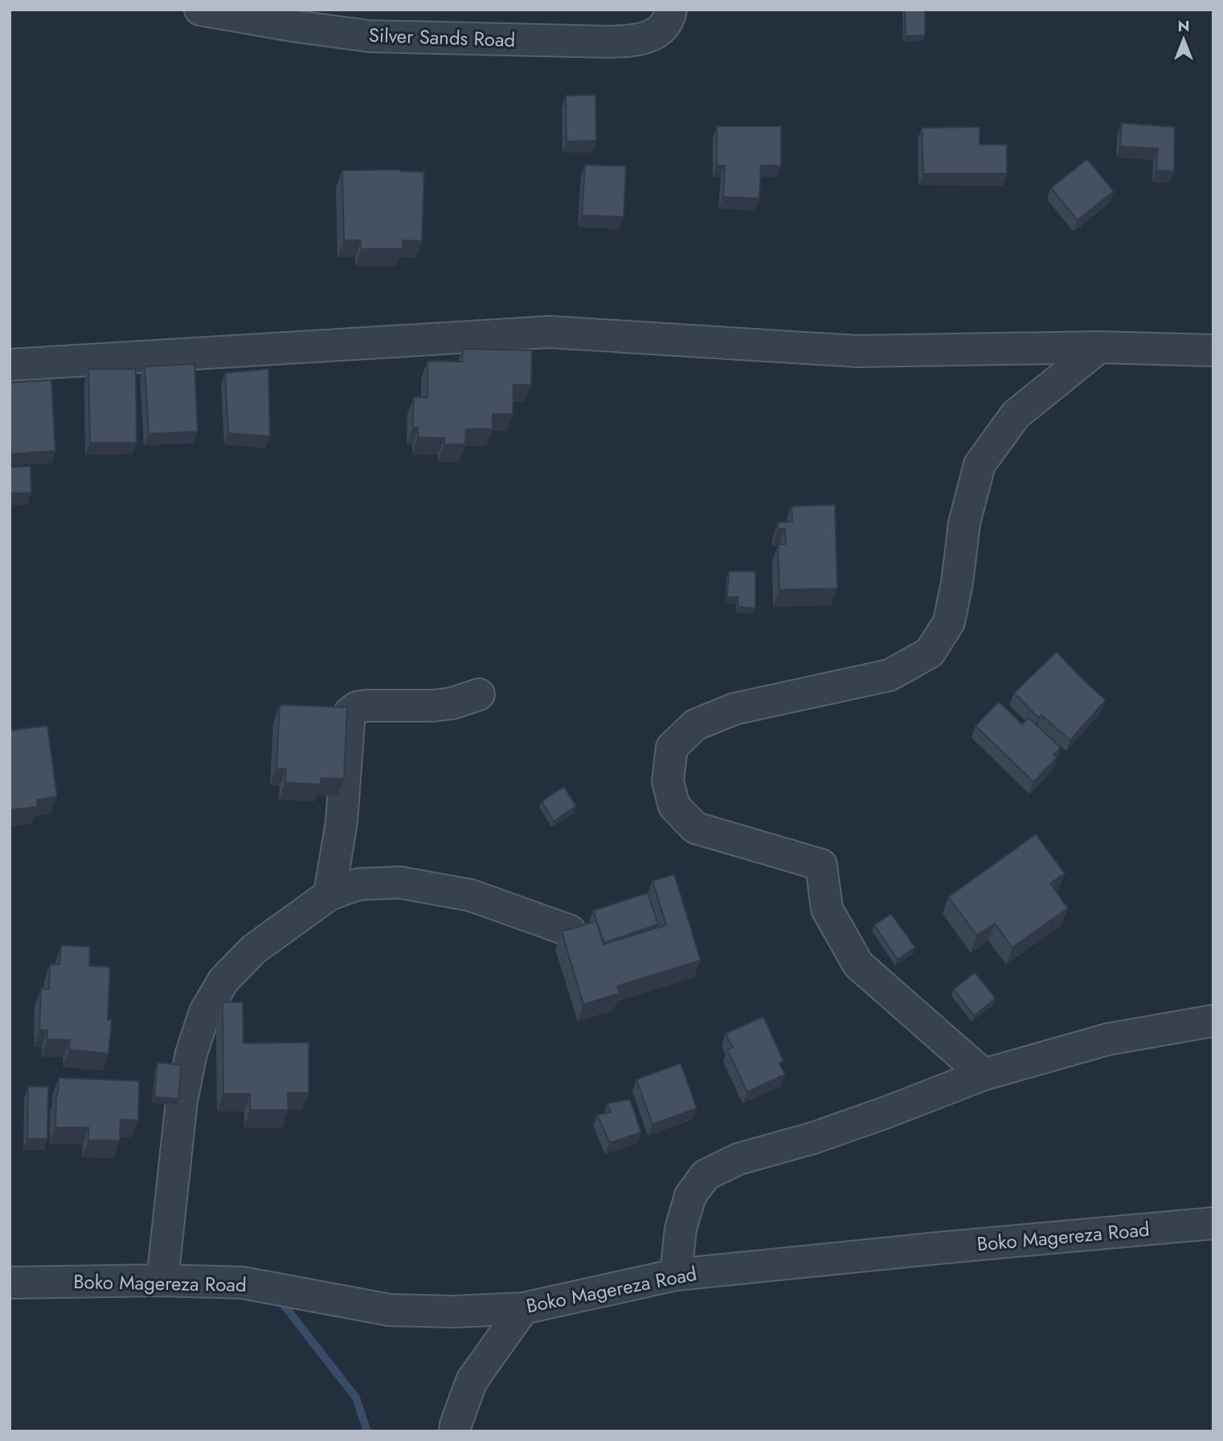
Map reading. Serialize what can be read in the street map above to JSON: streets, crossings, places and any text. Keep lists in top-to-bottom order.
{
  "streets": {
    "street": ["Silver Sands Road", "Boko Magereza Road"]
  },
  "north": "top"
}
